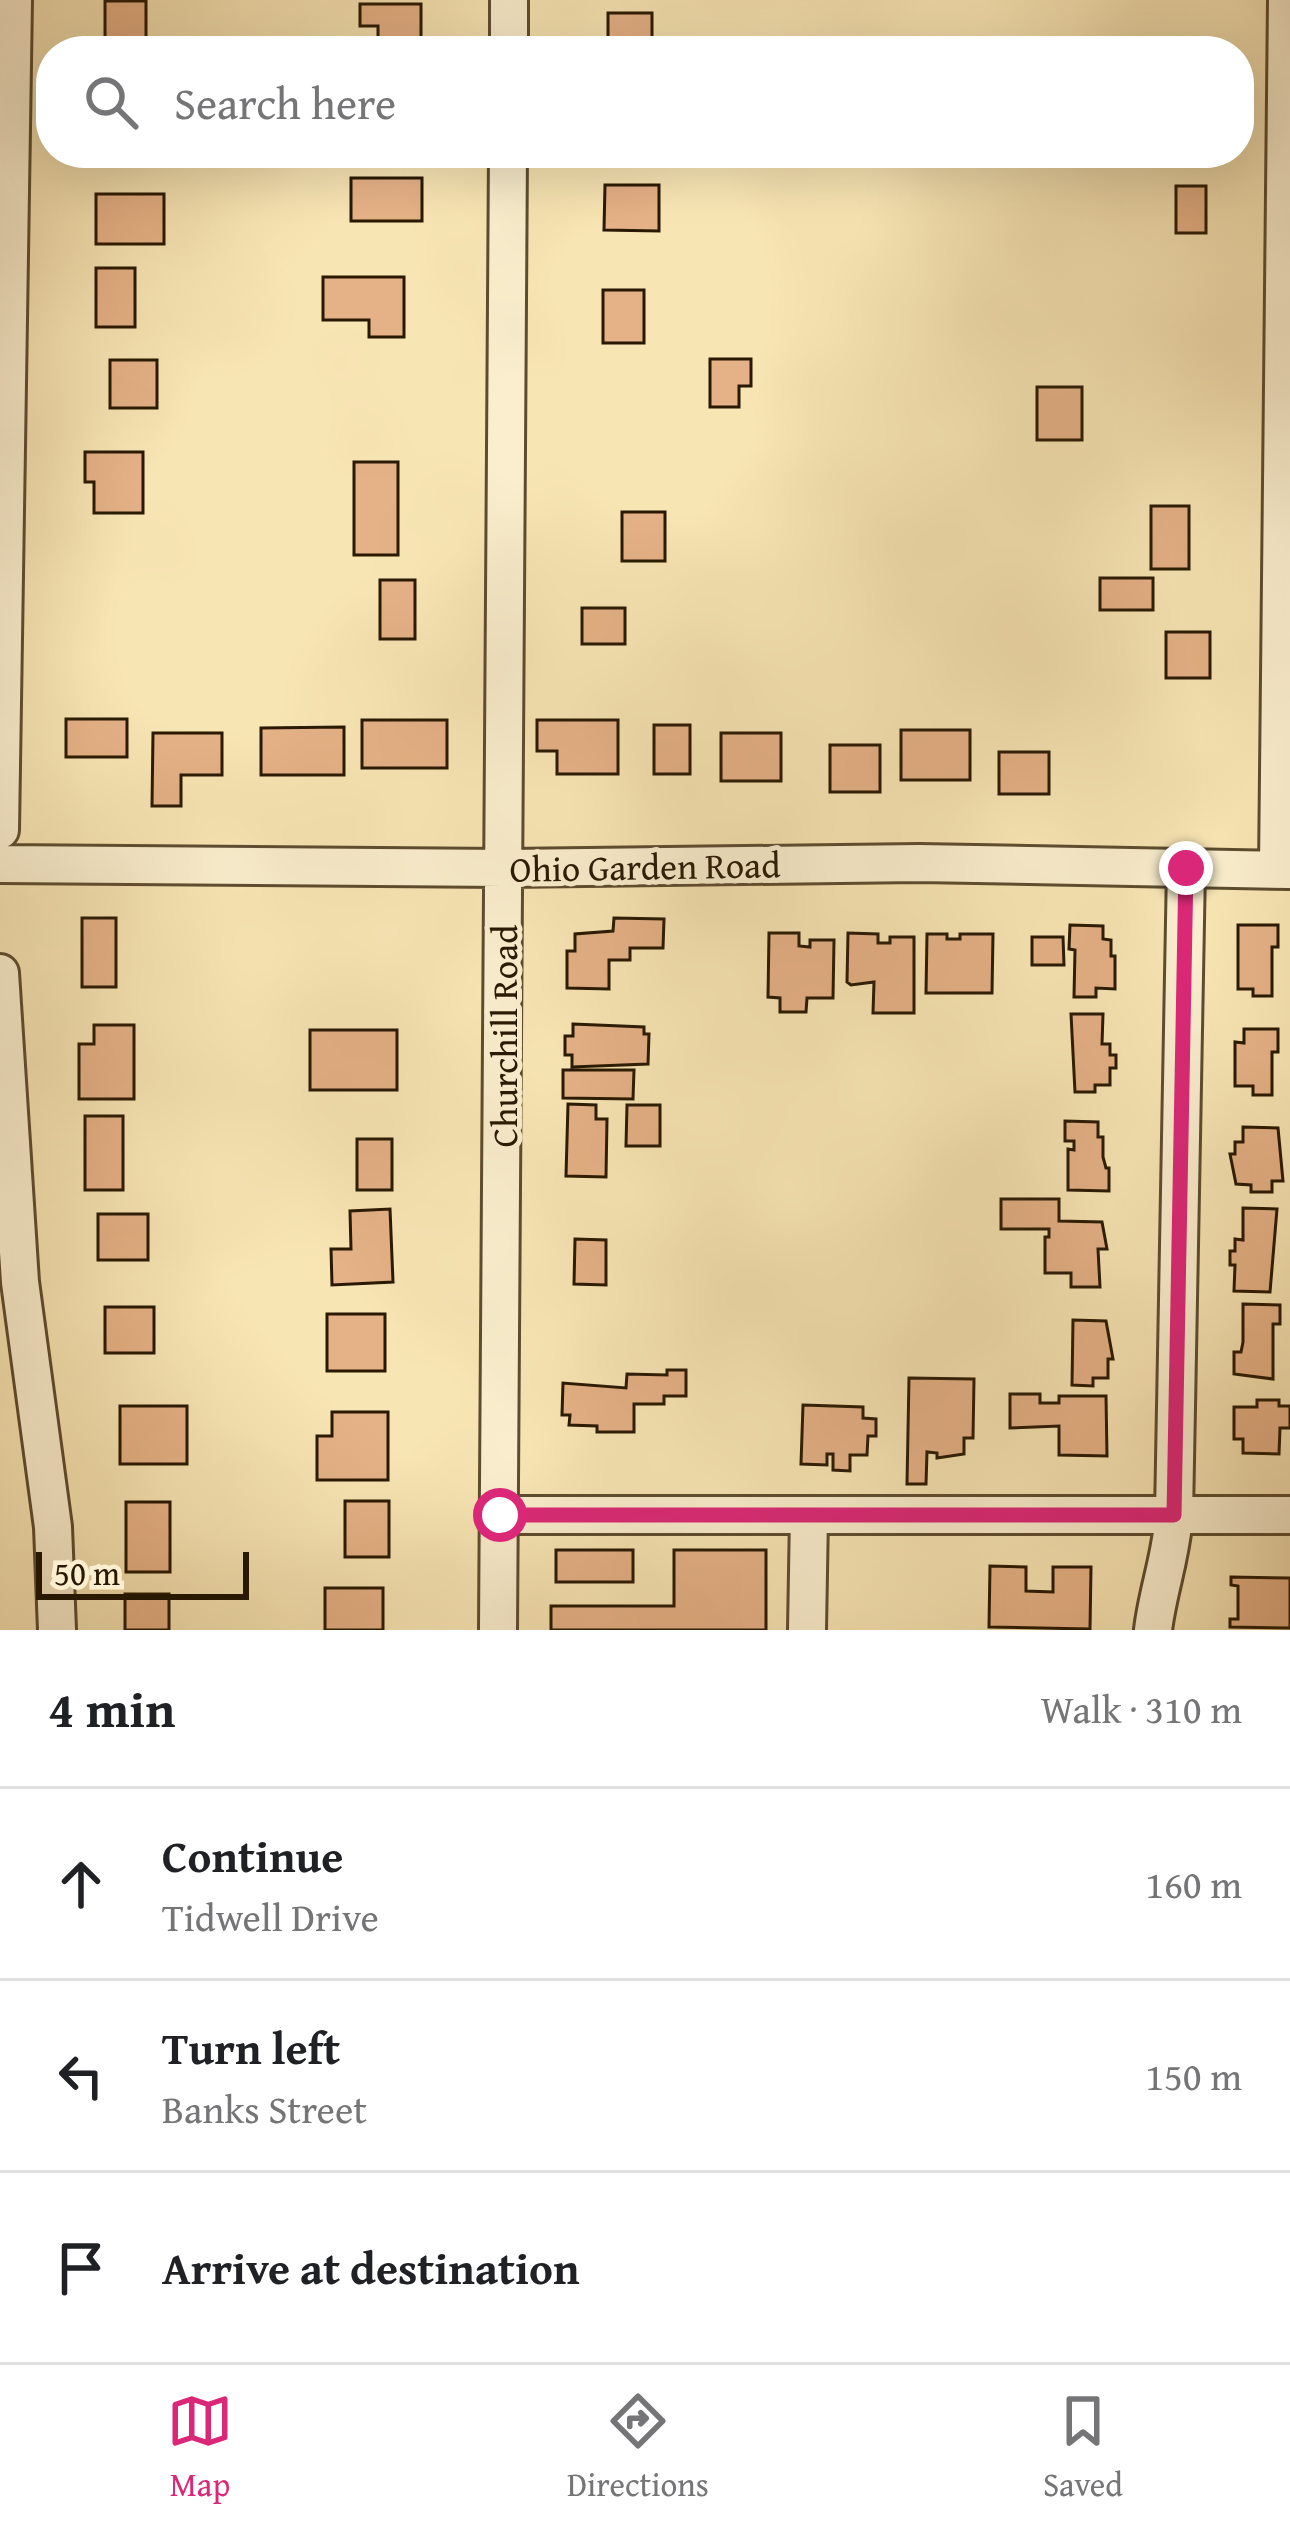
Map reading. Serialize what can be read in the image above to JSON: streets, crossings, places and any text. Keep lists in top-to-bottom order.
{
  "streets": {
    "street": ["Ohio Garden Road", "Churchill Road"]
  },
  "crossings": [
    ["Ohio Garden Road", "Churchill Road"]
  ],
  "scale_bar": "50 m",
  "page": {
    "search": "Search here",
    "scale": "50 m",
    "heading": ["4 min", "Walk · 310 m"],
    "list": [
      ["Continue", "Tidwell Drive", "160 m"],
      ["Turn left", "Banks Street", "150 m"],
      "Arrive at destination"
    ],
    "nav": ["Map", "Directions", "Saved"]
  }
}
